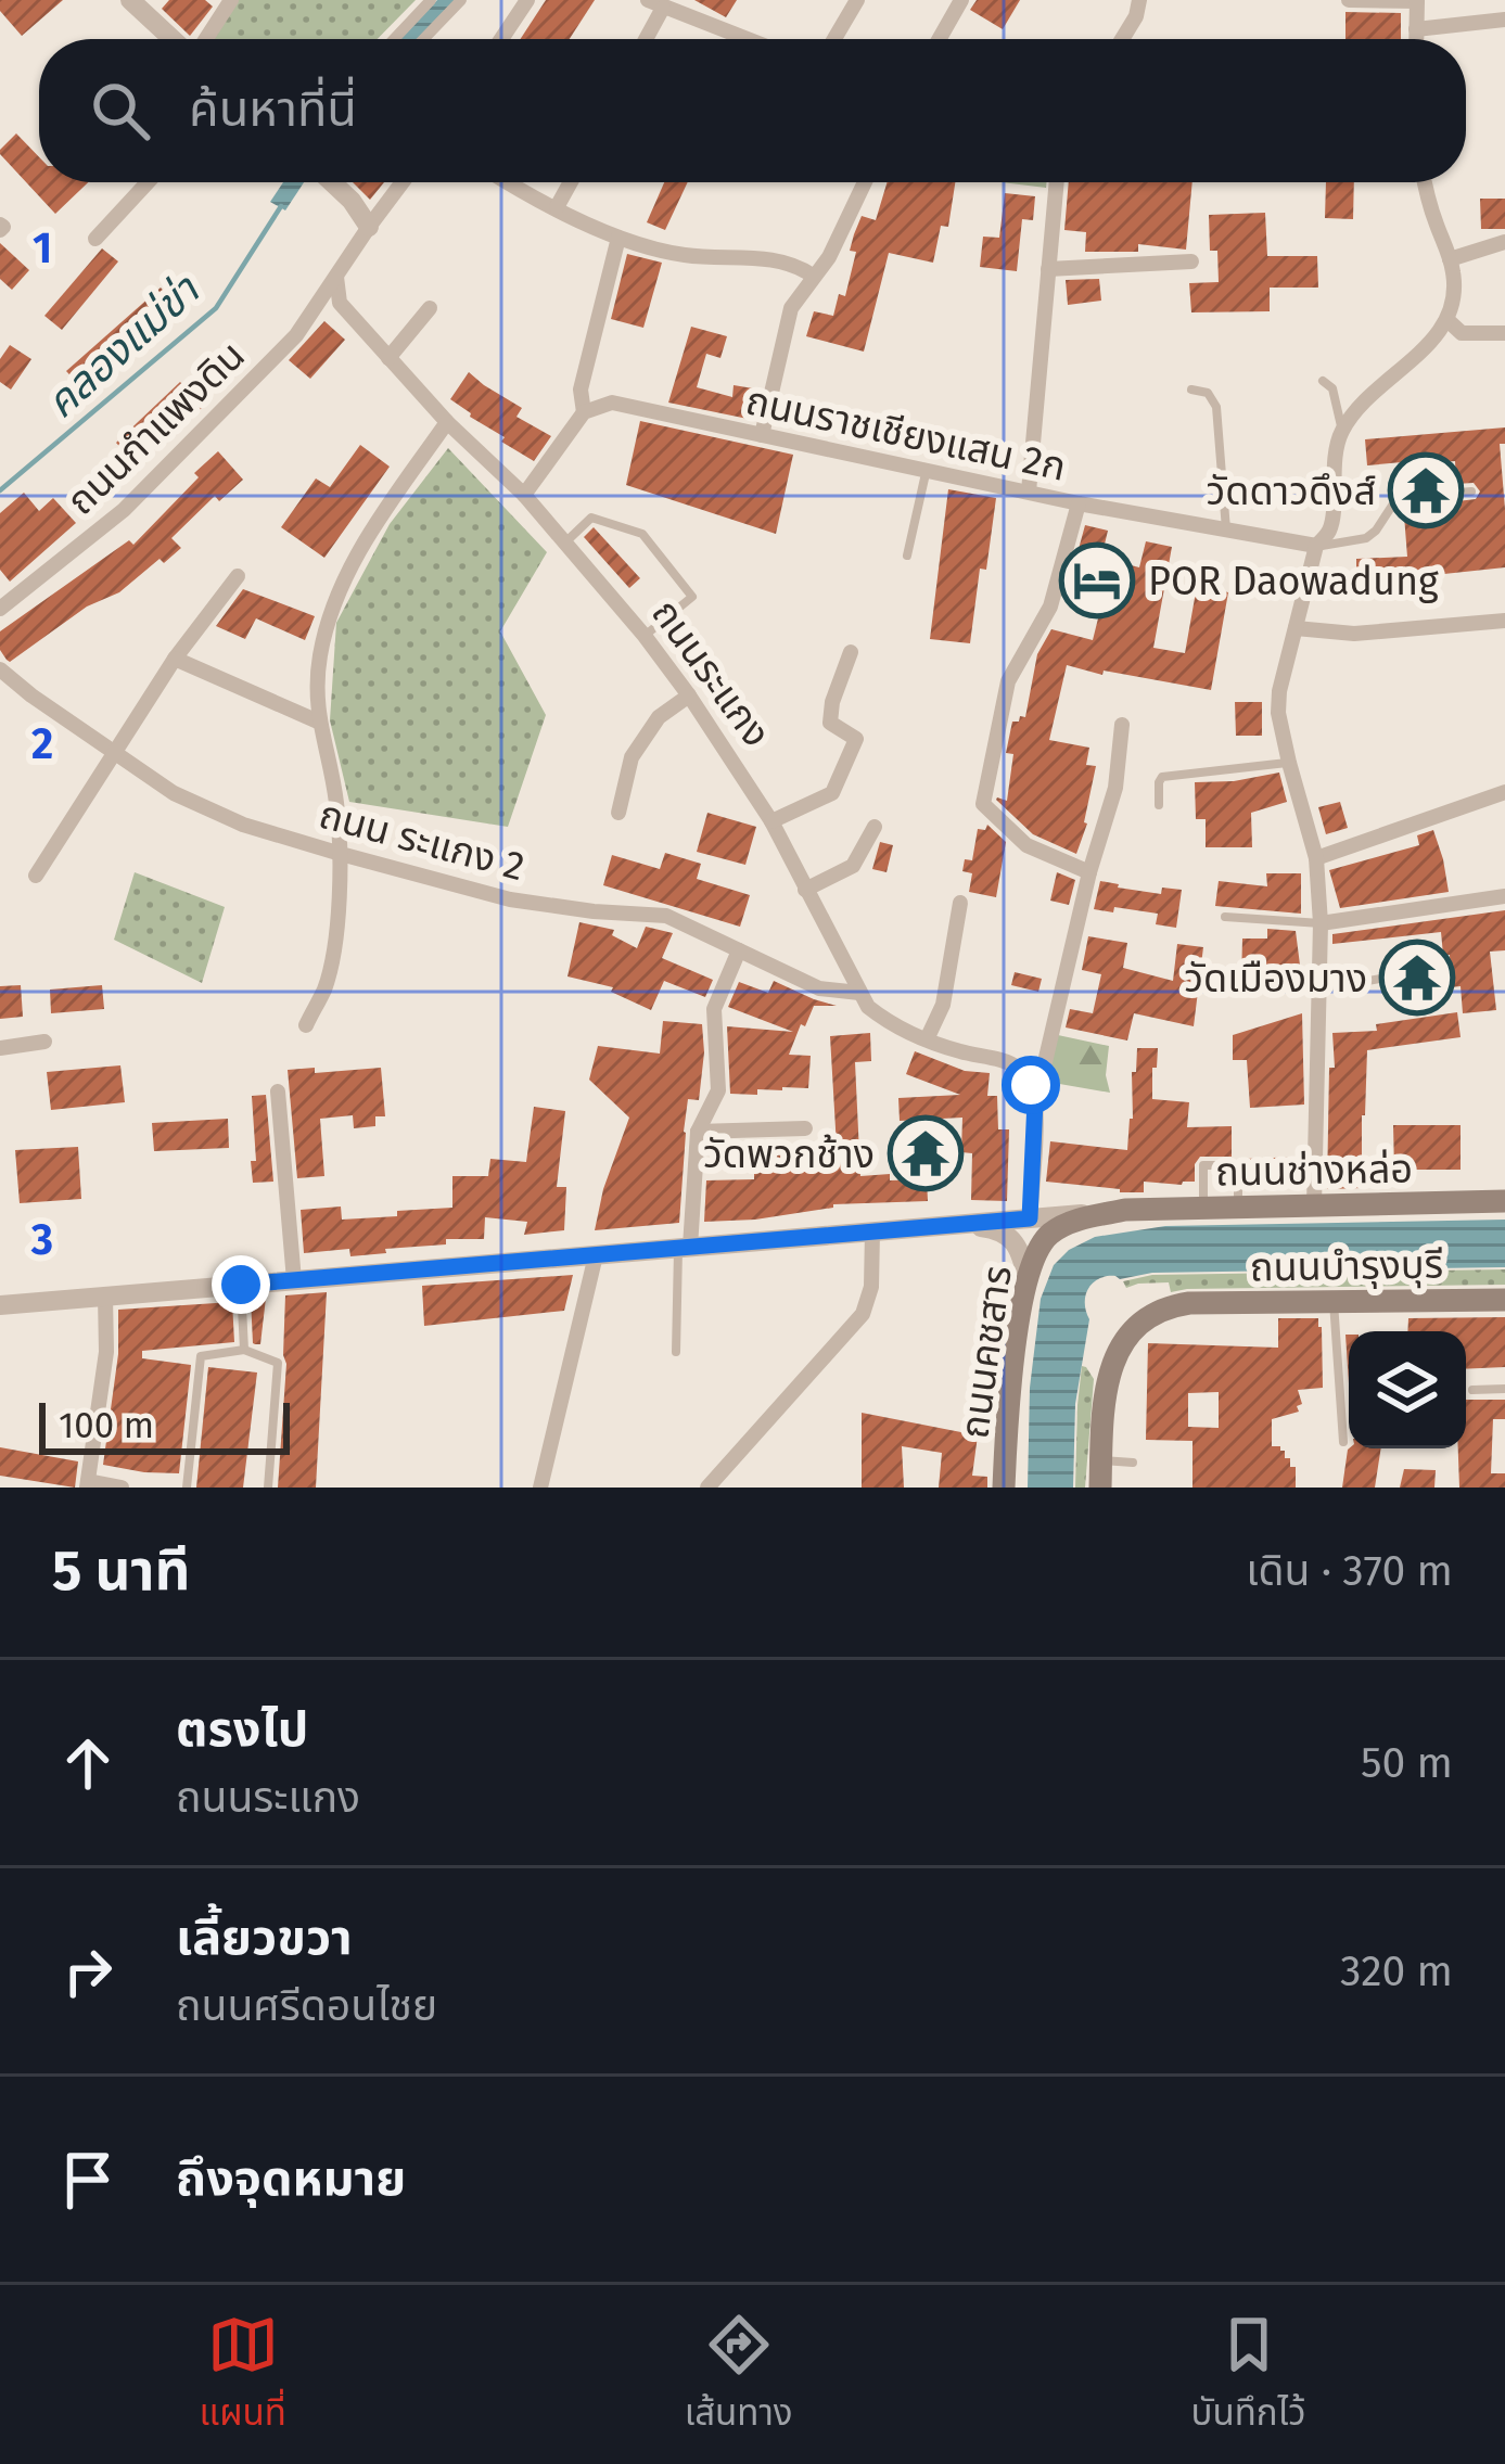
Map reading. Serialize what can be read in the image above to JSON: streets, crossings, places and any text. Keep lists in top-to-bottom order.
{
  "streets": {
    "main road": ["ถนนช่างหล่อ", "ถนนบำรุงบุรี", "ถนนคชสาร"],
    "street": [
      "ถนนกำแพงดิน",
      "ถนนราชเชียงแสน 2ก",
      "ถนนระแกง",
      "ถนน ระแกง 2"
    ]
  },
  "crossings": [
    ["ถนนกำแพงดิน", "ถนนระแกง"],
    ["ถนนระแกง", "ถนน ระแกง 2"],
    ["ถนนช่างหล่อ", "ถนนคชสาร"]
  ],
  "water": ["คลองแม่ข่า"],
  "places": {
    "temple": ["วัดดาวดึงส์", "วัดเมืองมาง", "วัดพวกช้าง"],
    "hotel": ["POR Daowadung"]
  },
  "scale_bar": "100 m",
  "page": {
    "search": "ค้นหาที่นี่",
    "scale": "100 m",
    "heading": ["5 นาที", "เดิน · 370 m"],
    "list": [
      ["ตรงไป", "ถนนระแกง", "50 m"],
      ["เลี้ยวขวา", "ถนนศรีดอนไชย", "320 m"],
      "ถึงจุดหมาย"
    ],
    "nav": ["แผนที่", "เส้นทาง", "บันทึกไว้"]
  },
  "grid": {
    "rows": ["1", "2", "3"]
  }
}
